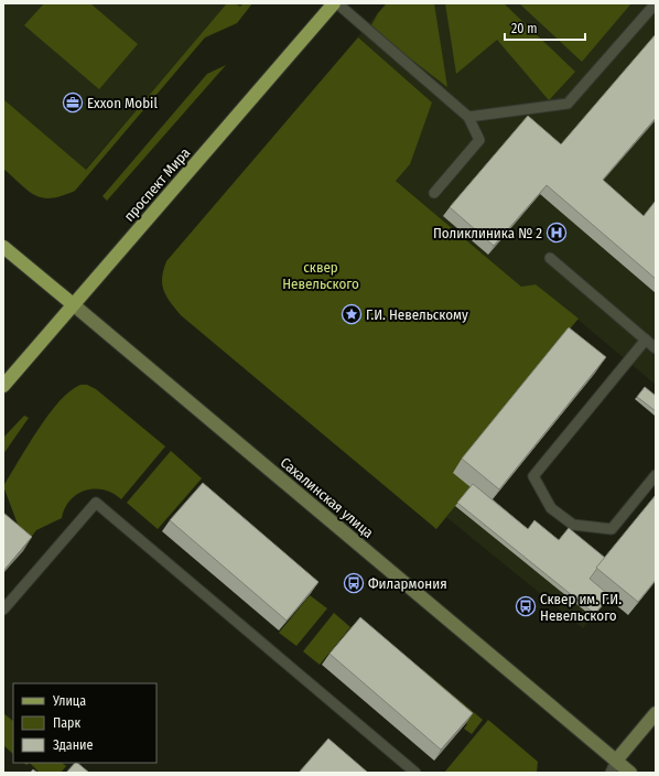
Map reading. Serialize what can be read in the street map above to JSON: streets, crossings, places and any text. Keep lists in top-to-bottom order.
{
  "streets": {
    "main road": ["проспект Мира", "Сахалинская улица"]
  },
  "crossings": [
    ["проспект Мира", "Сахалинская улица"]
  ],
  "parks": ["сквер Невельского"],
  "places": {
    "office": ["Exxon Mobil"],
    "hospital": ["Поликлиника № 2"],
    "place": ["Г.И. Невельскому"],
    "bus stop": ["Филармония", "Сквер им. Г.И. Невельского"]
  },
  "legend": ["Улица", "Парк", "Здание"],
  "scale_bar": "20 m"
}
